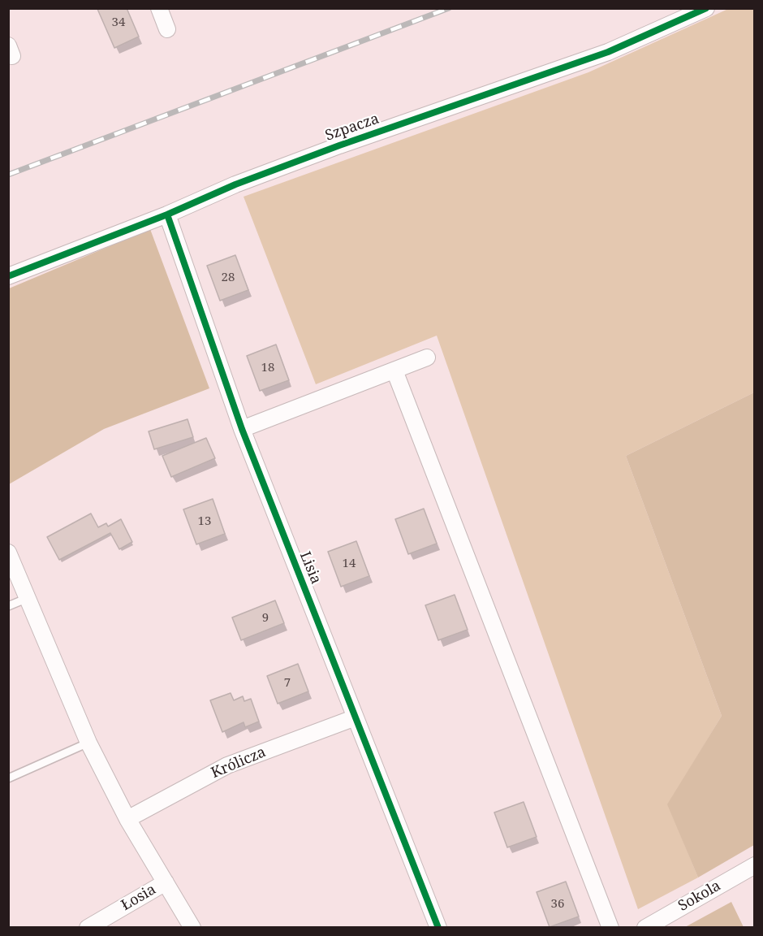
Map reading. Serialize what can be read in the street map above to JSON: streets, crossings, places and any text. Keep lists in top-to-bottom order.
{
  "streets": {
    "street": [
      "Szpacza",
      "Lisia",
      "Królicza",
      "Sokola",
      "Łosia"
    ]
  },
  "crossings": [
    ["Szpacza", "Lisia"],
    ["Lisia", "Królicza"],
    ["Królicza", "Łosia"]
  ],
  "house_numbers": [
    "34",
    "28",
    "18",
    "13",
    "14",
    "9",
    "7",
    "36"
  ]
}
